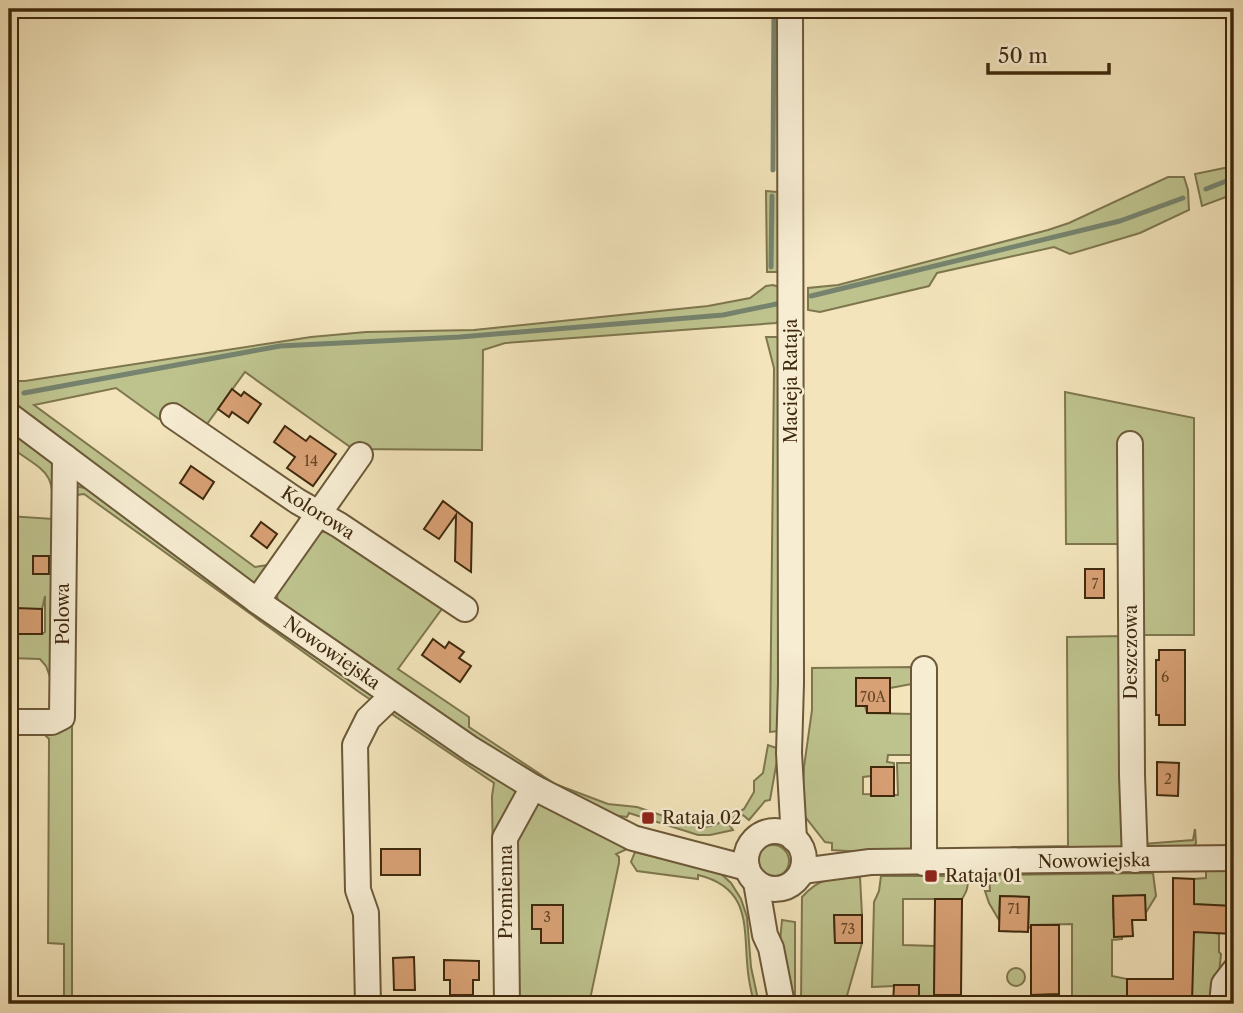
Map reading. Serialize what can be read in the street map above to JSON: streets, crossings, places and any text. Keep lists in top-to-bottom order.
{
  "streets": {
    "street": [
      "Macieja Rataja",
      "Kolorowa",
      "Polowa",
      "Deszczowa",
      "Nowowiejska",
      "Promienna"
    ]
  },
  "crossings": [
    ["Macieja Rataja", "Nowowiejska"],
    ["Polowa", "Nowowiejska"],
    ["Deszczowa", "Nowowiejska"],
    ["Nowowiejska", "Promienna"]
  ],
  "places": {
    "transit": ["Rataja 02", "Rataja 01"]
  },
  "house_numbers": [
    "14",
    "7",
    "6",
    "70A",
    "2",
    "71",
    "3",
    "73"
  ],
  "scale_bar": "50 m"
}
